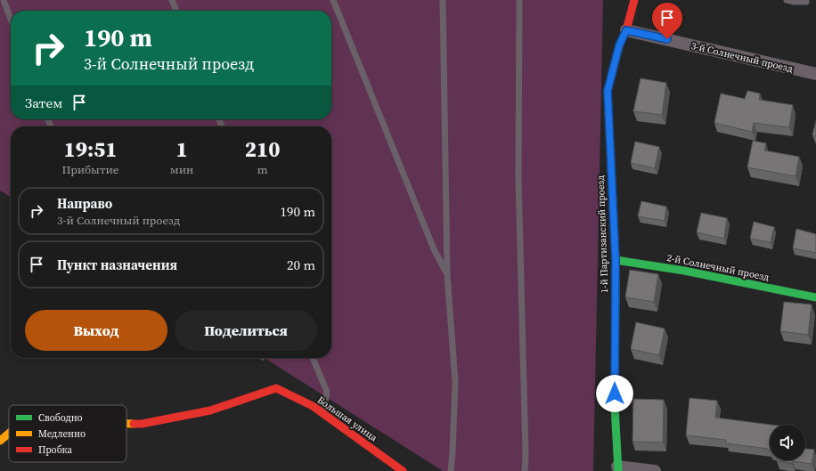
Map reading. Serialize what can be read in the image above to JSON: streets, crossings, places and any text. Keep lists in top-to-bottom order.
{
  "streets": {
    "street": [
      "3-й Солнечный проезд",
      "1-й Партизанский проезд",
      "2-й Солнечный проезд",
      "Большая улица"
    ]
  },
  "crossings": [
    ["3-й Солнечный проезд", "1-й Партизанский проезд"],
    ["1-й Партизанский проезд", "2-й Солнечный проезд"]
  ],
  "legend": ["Свободно", "Медленно", "Пробка"],
  "page": {
    "turn": ["190 m", "3-й Солнечный проезд"],
    "then": "Затем",
    "eta": [
      "19:51",
      "Прибытие",
      "1",
      "мин",
      "210",
      "m"
    ],
    "list": [
      {
        "name": "Направо",
        "note": "3-й Солнечный проезд",
        "value": "190 m"
      },
      {
        "name": "Пункт назначения",
        "value": "20 m"
      }
    ],
    "buttons": ["Выход", "Поделиться"]
  }
}
